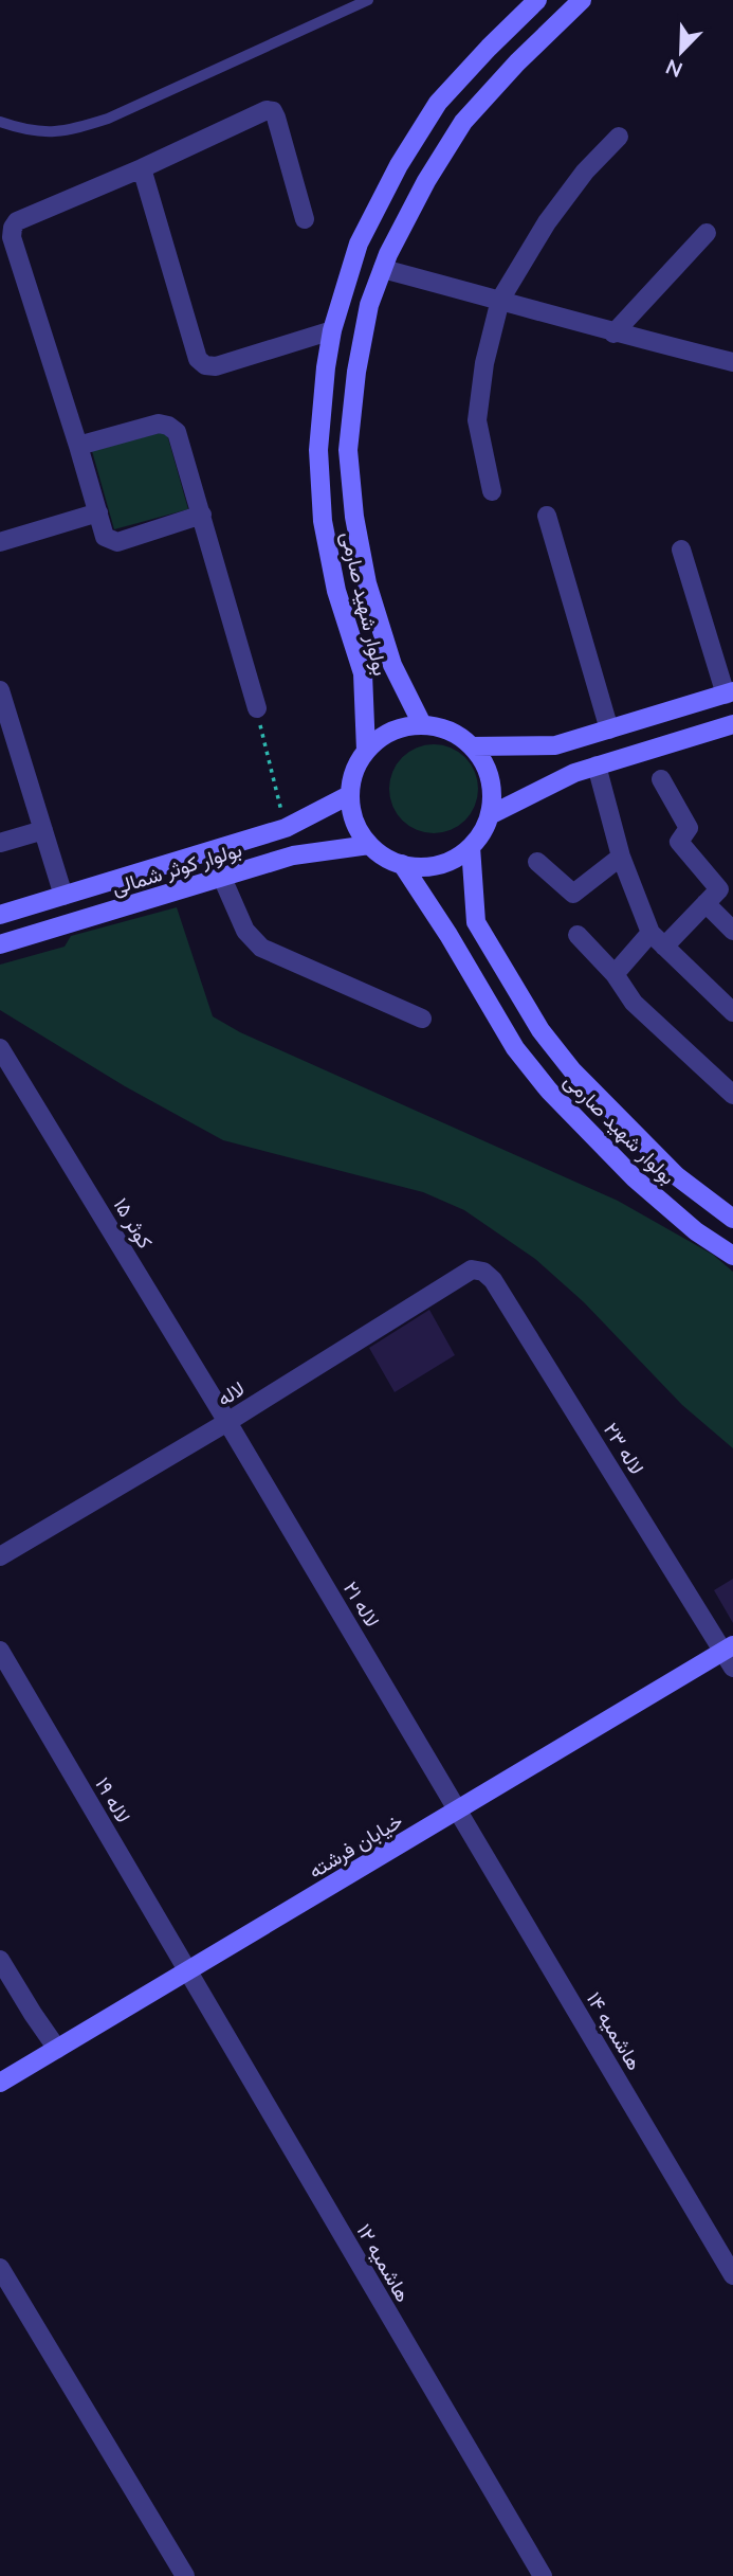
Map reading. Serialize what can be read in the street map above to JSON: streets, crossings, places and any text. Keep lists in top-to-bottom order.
{
  "streets": {
    "main road": ["بولوار شهید صارمی", "بولوار کوثر شمالی", "خیابان فرشته"],
    "street": [
      "کوثر ۱۵",
      "لاله",
      "لاله ۲۳",
      "لاله ۲۱",
      "لاله ۱۹",
      "هاشمیه ۱۴",
      "هاشمیه ۱۲"
    ]
  },
  "crossings": [
    ["بولوار شهید صارمی", "بولوار کوثر شمالی"],
    ["کوثر ۱۵", "لاله"],
    ["کوثر ۱۵", "لاله ۲۱"],
    ["لاله", "لاله ۲۳"],
    ["لاله", "لاله ۲۱"],
    ["لاله ۲۳", "خیابان فرشته"],
    ["لاله ۲۱", "خیابان فرشته"],
    ["لاله ۲۱", "هاشمیه ۱۴"],
    ["لاله ۱۹", "خیابان فرشته"],
    ["لاله ۱۹", "هاشمیه ۱۲"],
    ["خیابان فرشته", "هاشمیه ۱۴"],
    ["خیابان فرشته", "هاشمیه ۱۲"]
  ],
  "north": "bottom left"
}
